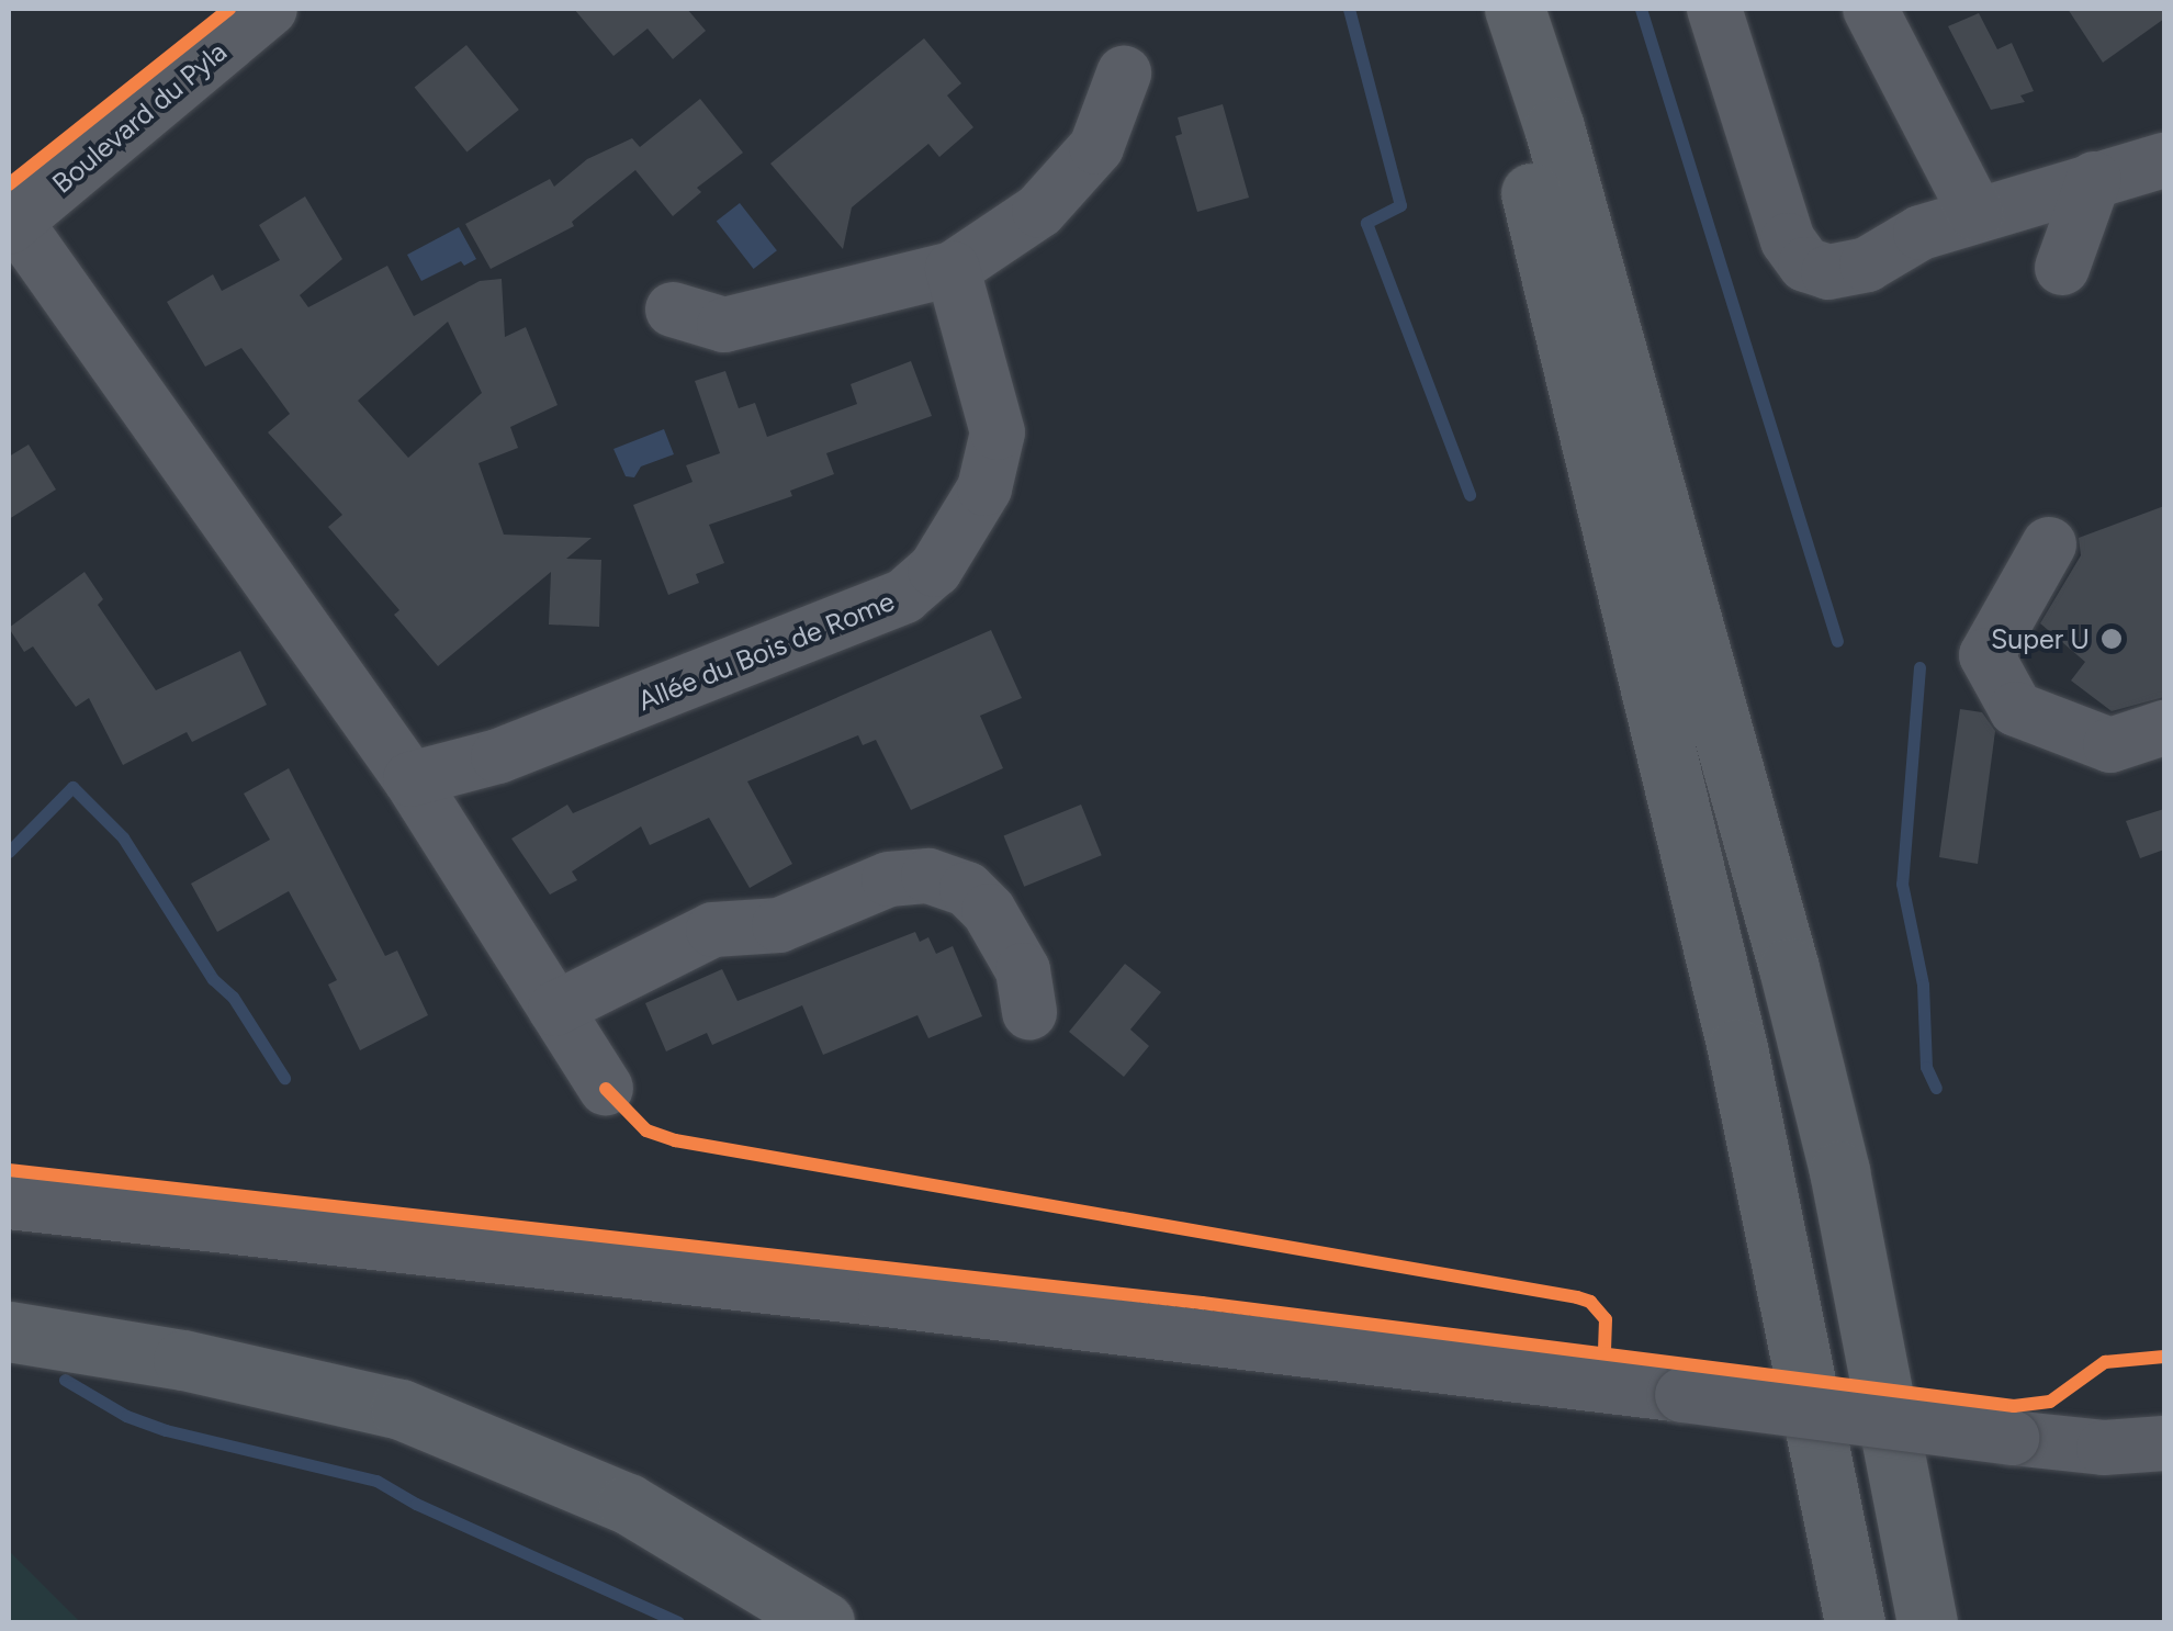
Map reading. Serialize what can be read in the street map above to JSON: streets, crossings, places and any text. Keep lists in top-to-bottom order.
{
  "streets": {
    "street": ["Boulevard du Pyla", "Allée du Bois de Rome"]
  },
  "places": ["Super U"]
}
